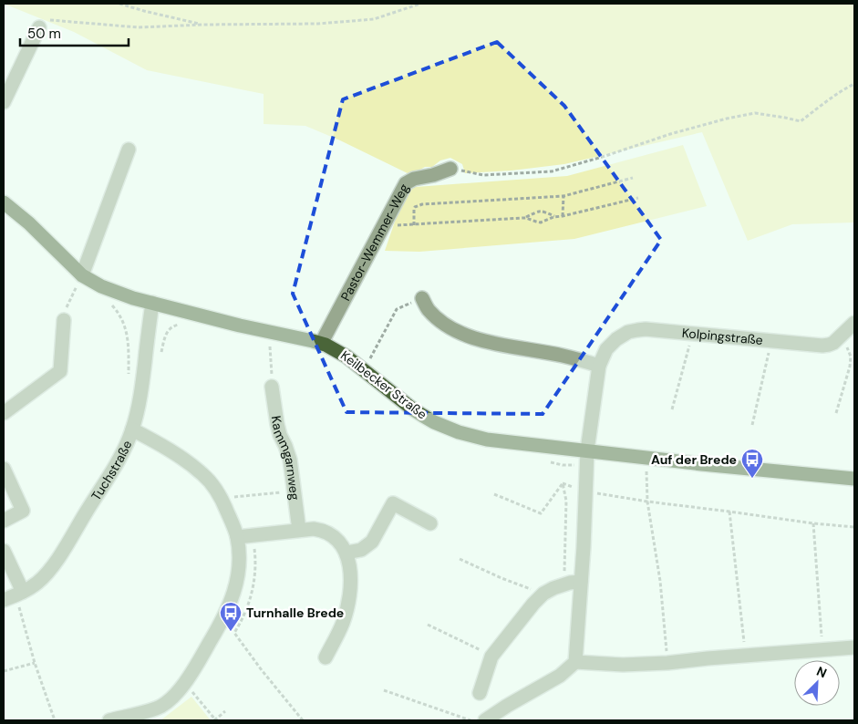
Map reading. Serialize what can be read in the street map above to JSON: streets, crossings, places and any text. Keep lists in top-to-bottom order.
{
  "streets": {
    "main road": ["Keilbecker Straße"],
    "street": [
      "Pastor-Wemmer-Weg",
      "Kolpingstraße",
      "Kammgarnweg",
      "Tuchstraße"
    ]
  },
  "crossings": [
    ["Pastor-Wemmer-Weg", "Keilbecker Straße"],
    ["Kolpingstraße", "Keilbecker Straße"],
    ["Keilbecker Straße", "Tuchstraße"]
  ],
  "places": {
    "bus stop": ["Auf der Brede", "Turnhalle Brede"]
  },
  "scale_bar": "50 m",
  "north": "top right"
}
